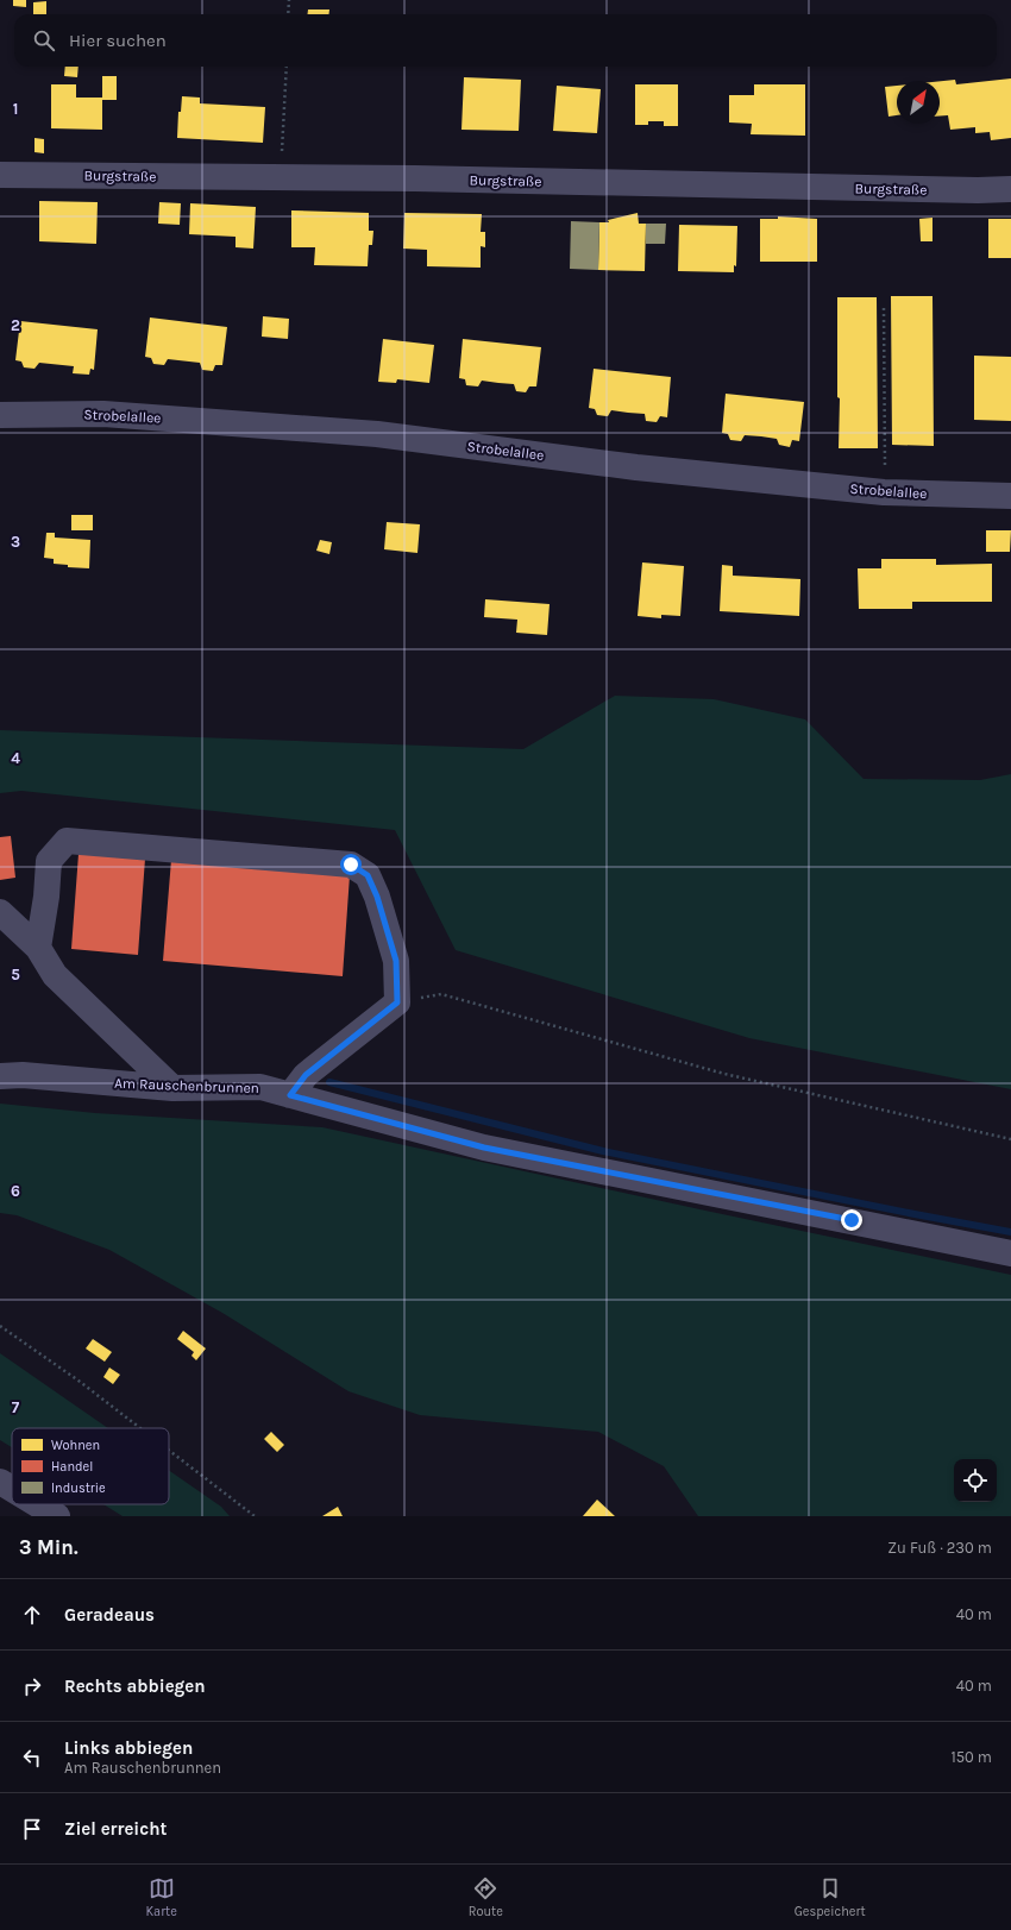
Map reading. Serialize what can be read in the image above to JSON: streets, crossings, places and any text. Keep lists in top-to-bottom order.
{
  "streets": {
    "street": ["Burgstraße", "Strobelallee", "Am Rauschenbrunnen"]
  },
  "legend": ["Wohnen", "Handel", "Industrie"],
  "north": "top right",
  "page": {
    "search": "Hier suchen",
    "heading": ["3 Min.", "Zu Fuß · 230 m"],
    "list": [
      ["Geradeaus", "40 m"],
      ["Rechts abbiegen", "40 m"],
      ["Links abbiegen", "Am Rauschenbrunnen", "150 m"],
      "Ziel erreicht"
    ],
    "nav": ["Karte", "Route", "Gespeichert"]
  },
  "grid": {
    "rows": [
      "1",
      "2",
      "3",
      "4",
      "5",
      "6",
      "7"
    ]
  }
}
